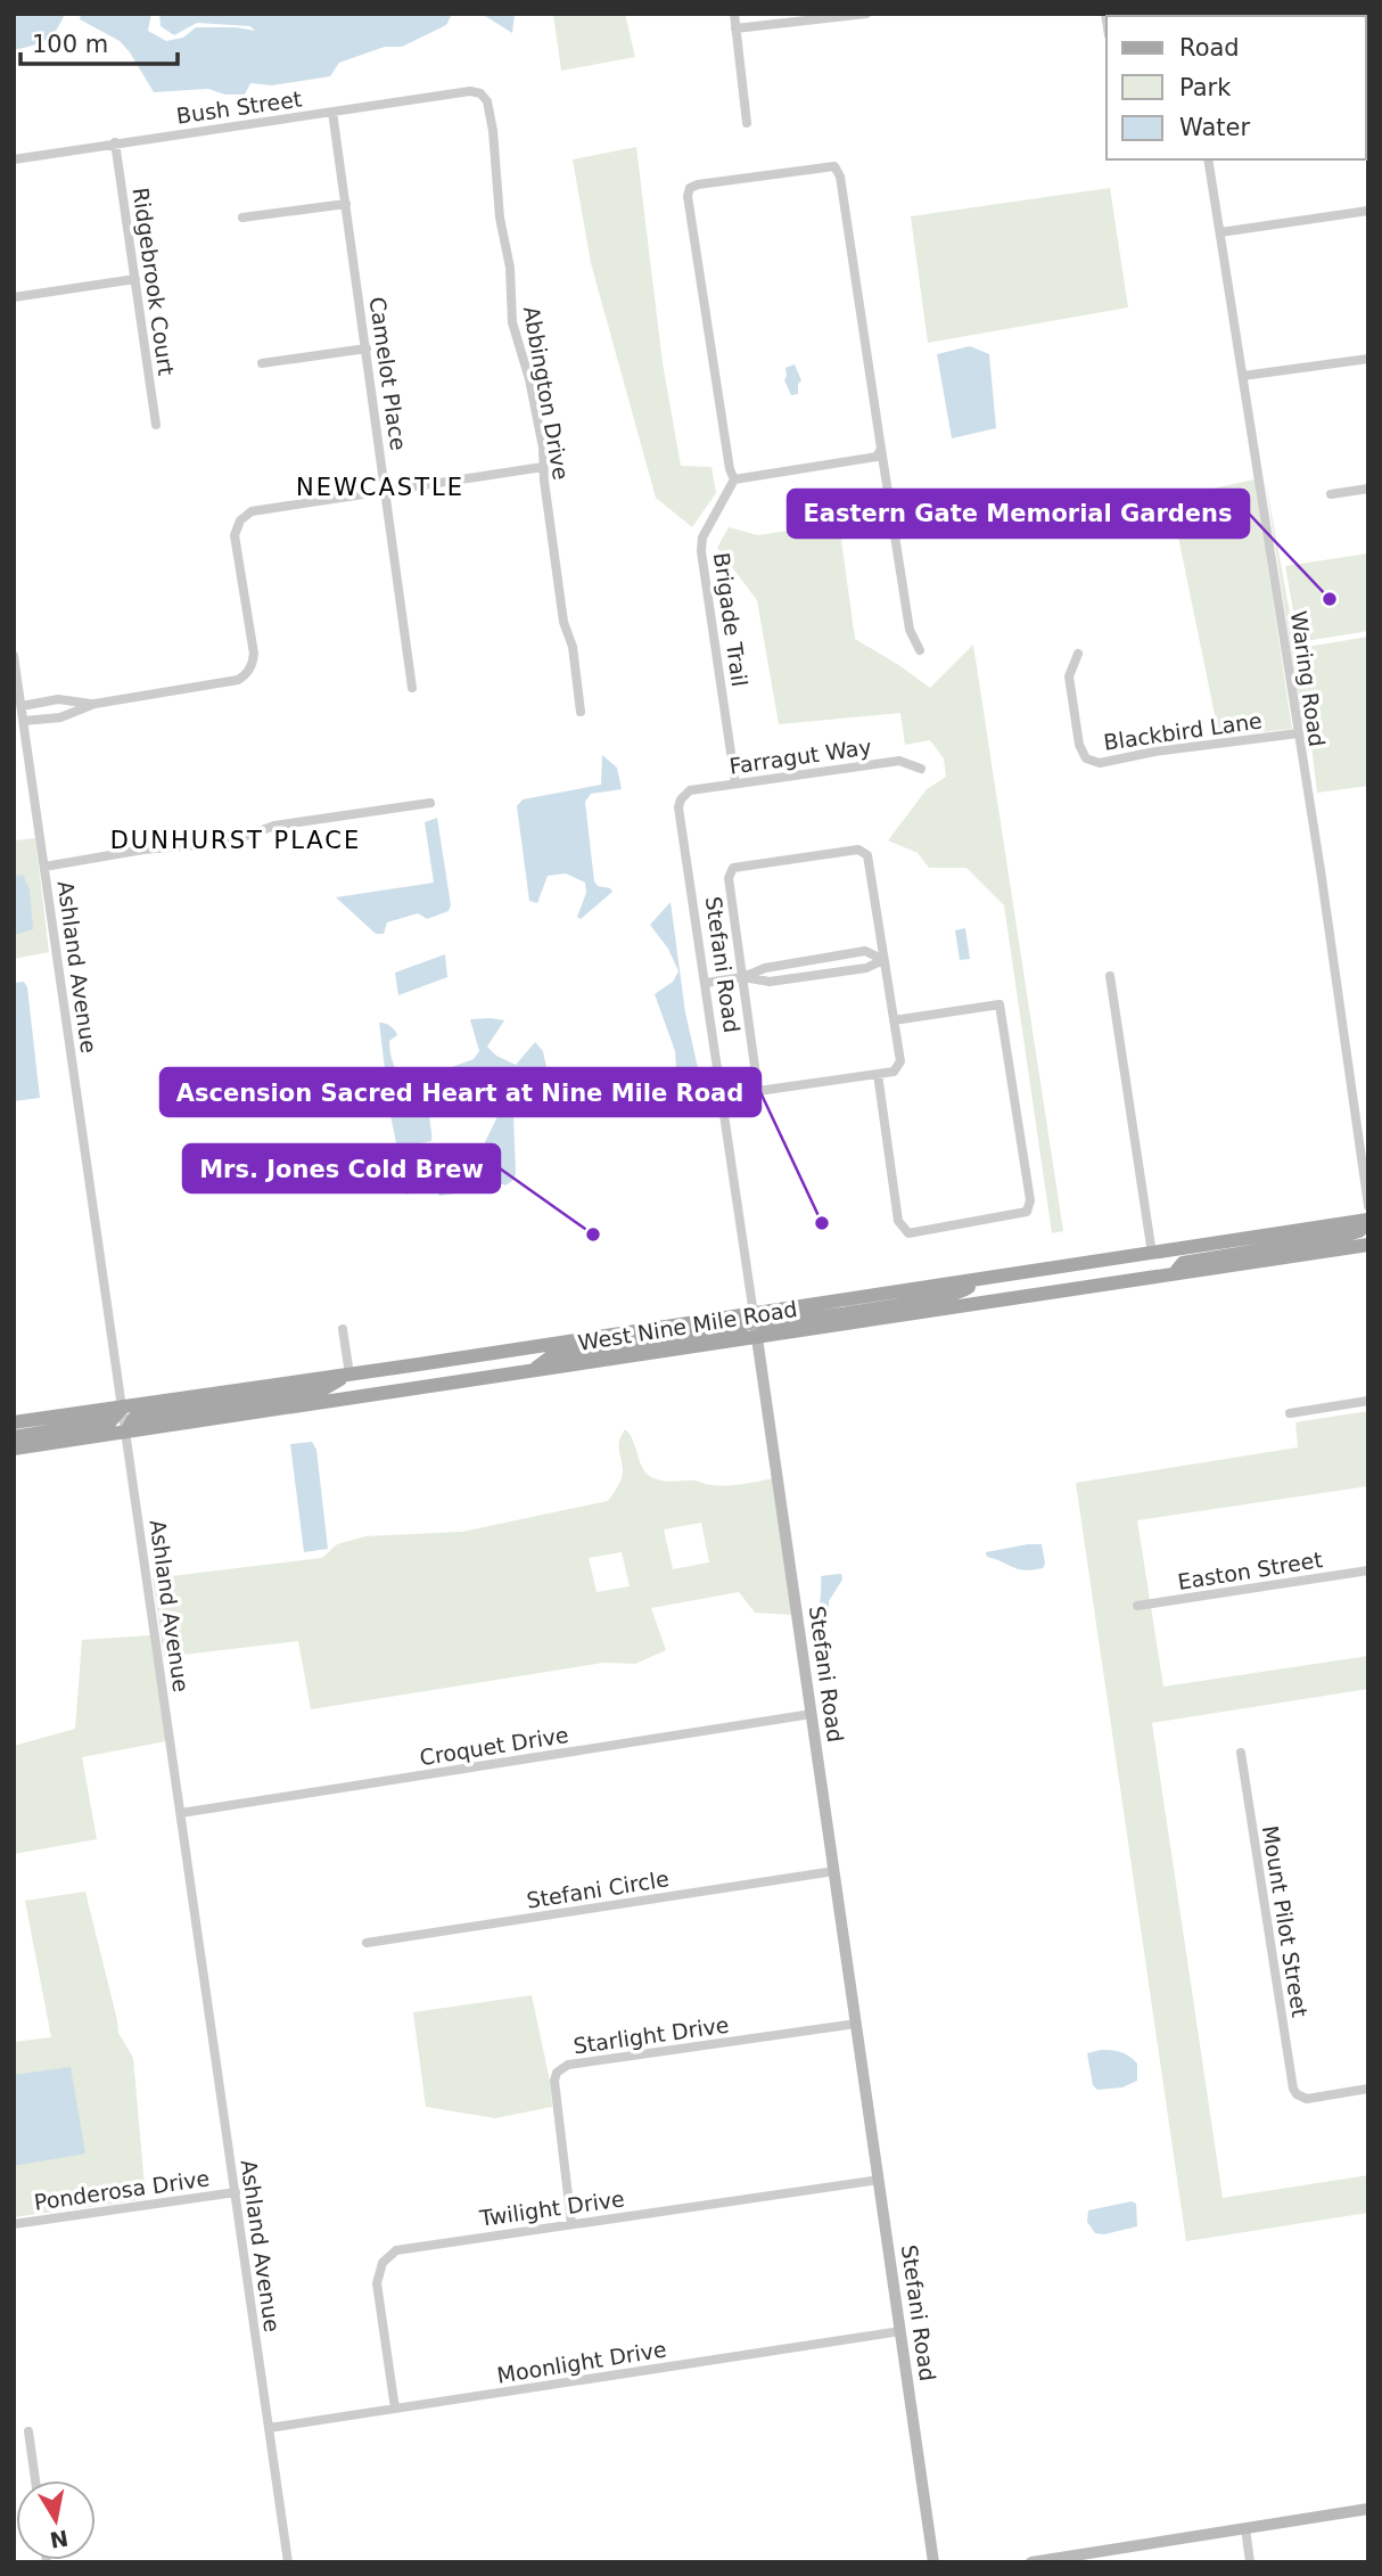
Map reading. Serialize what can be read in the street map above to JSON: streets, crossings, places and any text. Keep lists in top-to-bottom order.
{
  "streets": {
    "main road": ["West Nine Mile Road"],
    "street": [
      "Bush Street",
      "Ridgebrook Court",
      "Camelot Place",
      "Abbington Drive",
      "Brigade Trail",
      "Waring Road",
      "Blackbird Lane",
      "Farragut Way",
      "Stefani Road",
      "Ashland Avenue",
      "Easton Street",
      "Croquet Drive",
      "Stefani Circle",
      "Mount Pilot Street",
      "Starlight Drive",
      "Ponderosa Drive",
      "Twilight Drive",
      "Moonlight Drive"
    ]
  },
  "crossings": [
    ["Bush Street", "Ridgebrook Court"],
    ["Bush Street", "Camelot Place"],
    ["Bush Street", "Abbington Drive"],
    ["Brigade Trail", "Farragut Way"],
    ["Waring Road", "Blackbird Lane"],
    ["Farragut Way", "Stefani Road"],
    ["Stefani Road", "West Nine Mile Road"],
    ["Stefani Road", "Croquet Drive"],
    ["Stefani Road", "Stefani Circle"],
    ["Stefani Road", "Starlight Drive"],
    ["Stefani Road", "Twilight Drive"],
    ["Stefani Road", "Moonlight Drive"],
    ["Ashland Avenue", "West Nine Mile Road"],
    ["Ashland Avenue", "Croquet Drive"],
    ["Ashland Avenue", "Ponderosa Drive"],
    ["Ashland Avenue", "Moonlight Drive"],
    ["Starlight Drive", "Twilight Drive"],
    ["Twilight Drive", "Moonlight Drive"]
  ],
  "districts": ["NEWCASTLE", "DUNHURST PLACE"],
  "places": ["Eastern Gate Memorial Gardens", "Ascension Sacred Heart at Nine Mile Road", "Mrs. Jones Cold Brew"],
  "legend": ["Road", "Park", "Water"],
  "scale_bar": "100 m",
  "north": "bottom"
}
